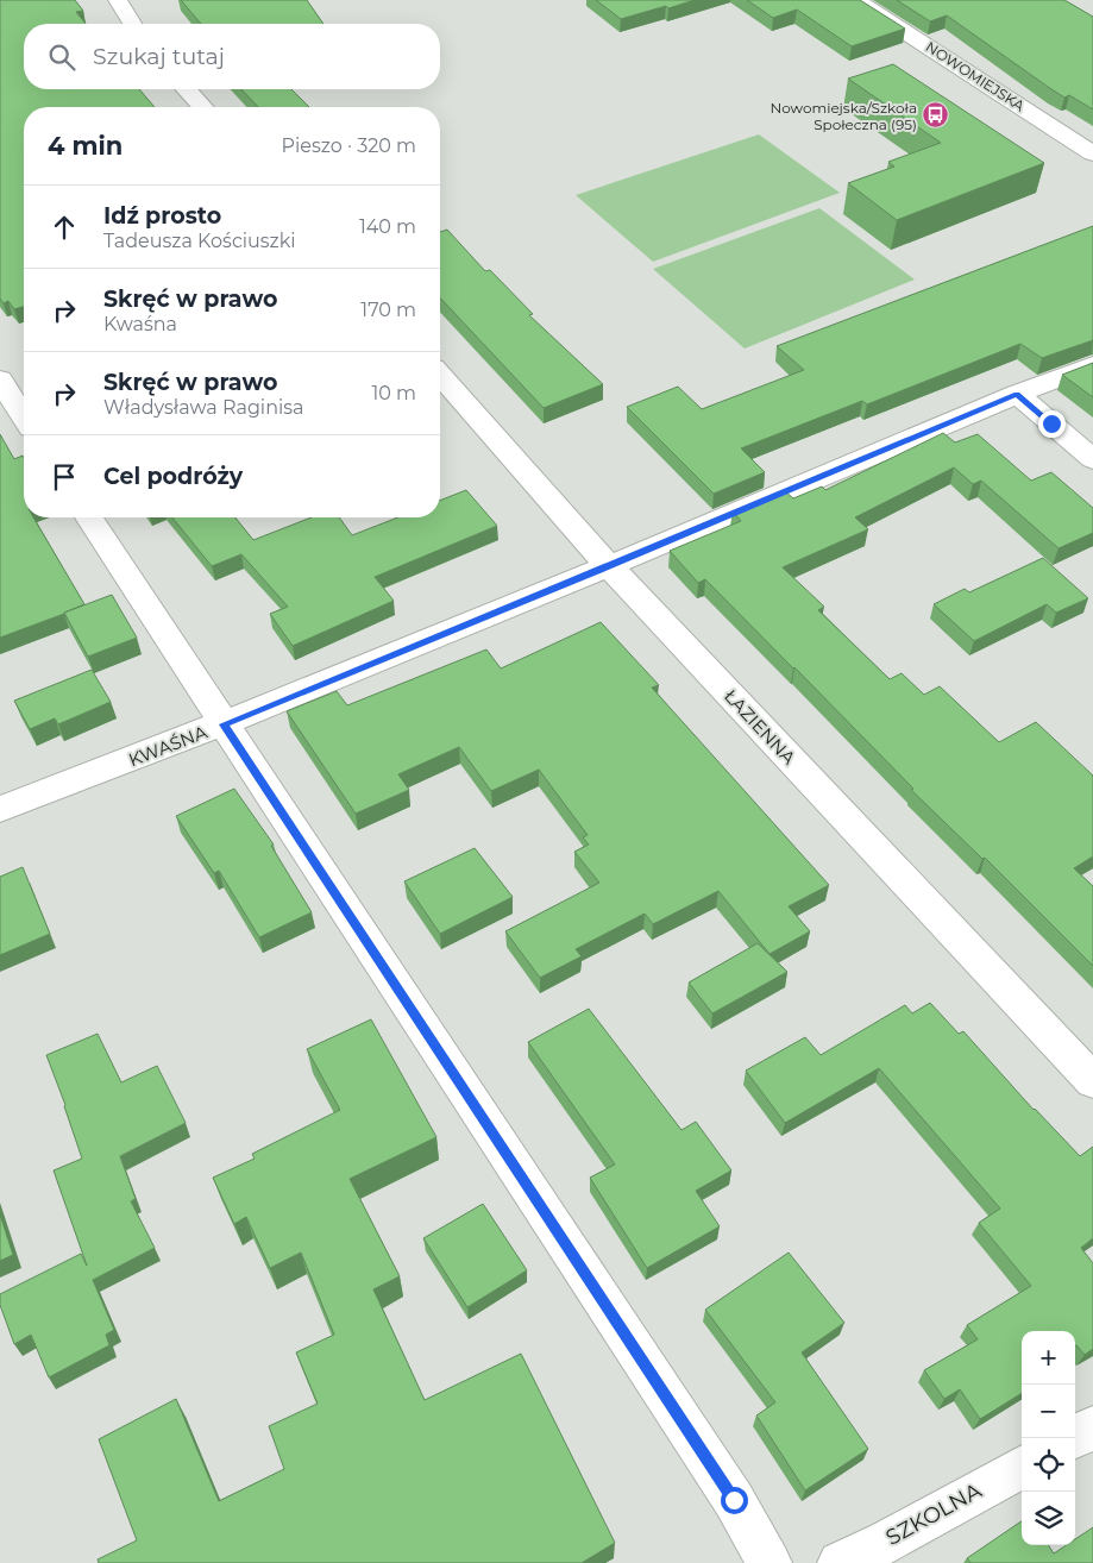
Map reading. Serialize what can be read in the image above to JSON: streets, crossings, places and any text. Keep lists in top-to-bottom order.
{
  "streets": {
    "street": [
      "NOWOMIEJSKA",
      "ŁAZIENNA",
      "KWAŚNA",
      "SZKOLNA"
    ]
  },
  "crossings": [
    ["ŁAZIENNA", "KWAŚNA"]
  ],
  "places": {
    "bus stop": ["Nowomiejska/Szkoła Społeczna (95)"]
  },
  "page": {
    "search": "Szukaj tutaj",
    "heading": ["4 min", "Pieszo · 320 m"],
    "list": [
      ["Idź prosto", "Tadeusza Kościuszki", "140 m"],
      ["Skręć w prawo", "Kwaśna", "170 m"],
      ["Skręć w prawo", "Władysława Raginisa", "10 m"],
      "Cel podróży"
    ],
    "map_buttons": ["+", "−"]
  }
}
